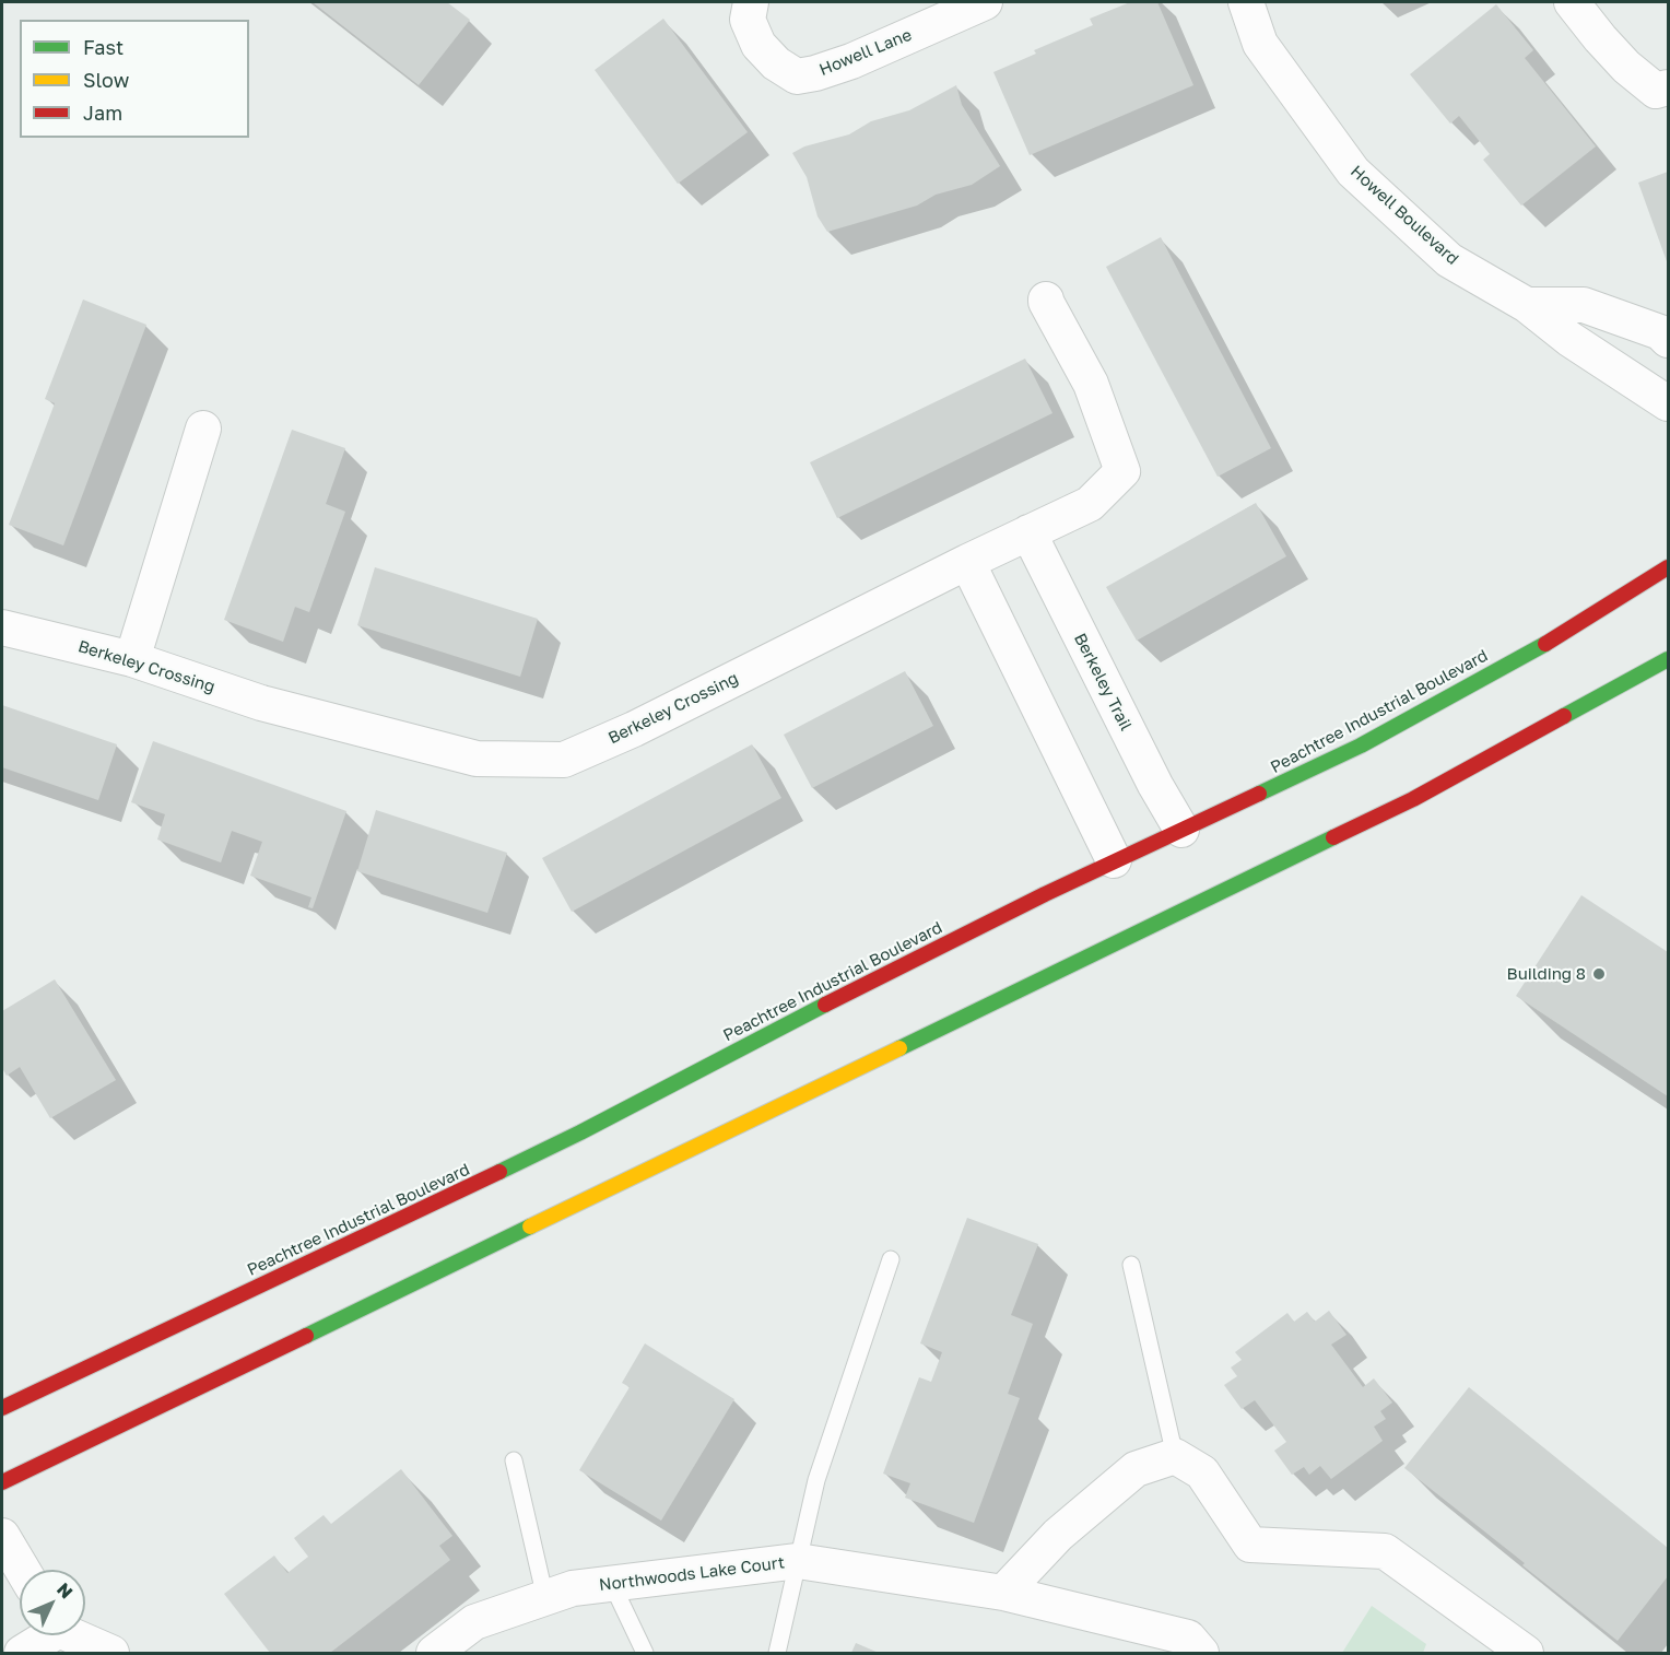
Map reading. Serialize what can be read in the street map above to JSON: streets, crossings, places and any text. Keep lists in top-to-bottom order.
{
  "streets": {
    "highway": ["Peachtree Industrial Boulevard"],
    "street": [
      "Howell Lane",
      "Howell Boulevard",
      "Berkeley Crossing",
      "Berkeley Trail",
      "Northwoods Lake Court"
    ]
  },
  "crossings": [
    ["Berkeley Crossing", "Berkeley Trail"],
    ["Berkeley Trail", "Peachtree Industrial Boulevard"]
  ],
  "places": ["Building 8"],
  "legend": ["Fast", "Slow", "Jam"],
  "north": "top right"
}
